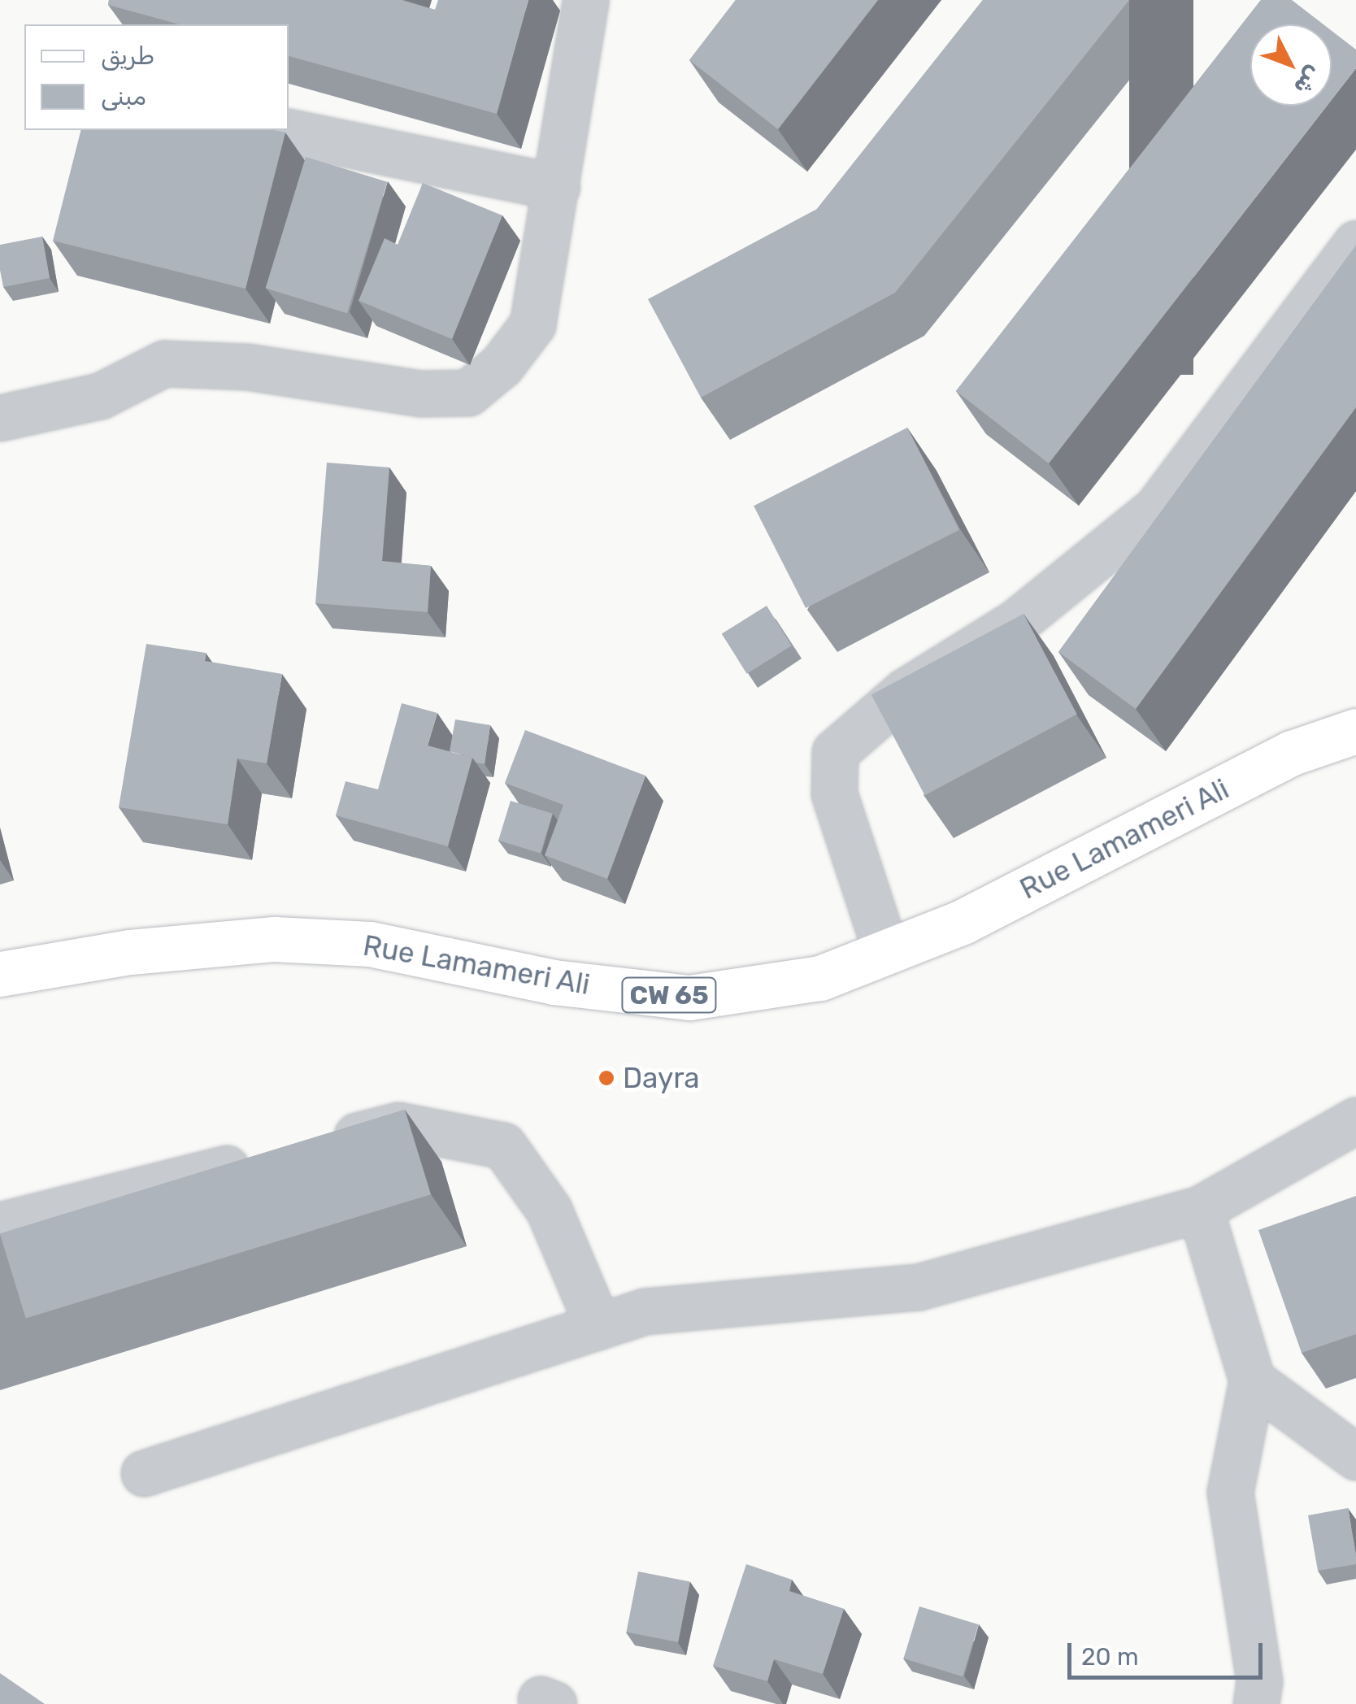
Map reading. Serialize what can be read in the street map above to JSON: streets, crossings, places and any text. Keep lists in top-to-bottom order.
{
  "streets": {
    "main road": ["Rue Lamameri Ali", "CW 65"]
  },
  "places": ["Dayra"],
  "legend": ["طريق", "مبنى"],
  "scale_bar": "20 m",
  "north": "bottom right"
}
